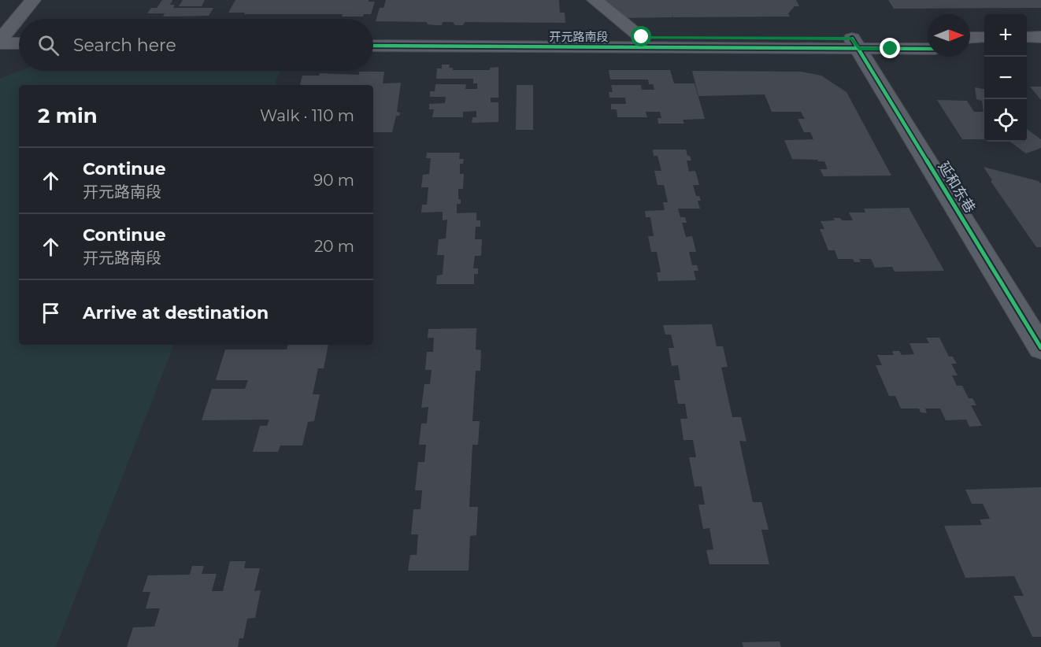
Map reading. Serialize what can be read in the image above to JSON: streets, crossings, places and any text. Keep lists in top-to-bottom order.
{
  "streets": {
    "street": ["开元路南段", "延和东巷"]
  },
  "crossings": [
    ["开元路南段", "延和东巷"]
  ],
  "north": "right",
  "page": {
    "map_buttons": ["+", "−"],
    "search": "Search here",
    "heading": ["2 min", "Walk · 110 m"],
    "list": [
      ["Continue", "开元路南段", "90 m"],
      ["Continue", "开元路南段", "20 m"],
      "Arrive at destination"
    ]
  }
}
